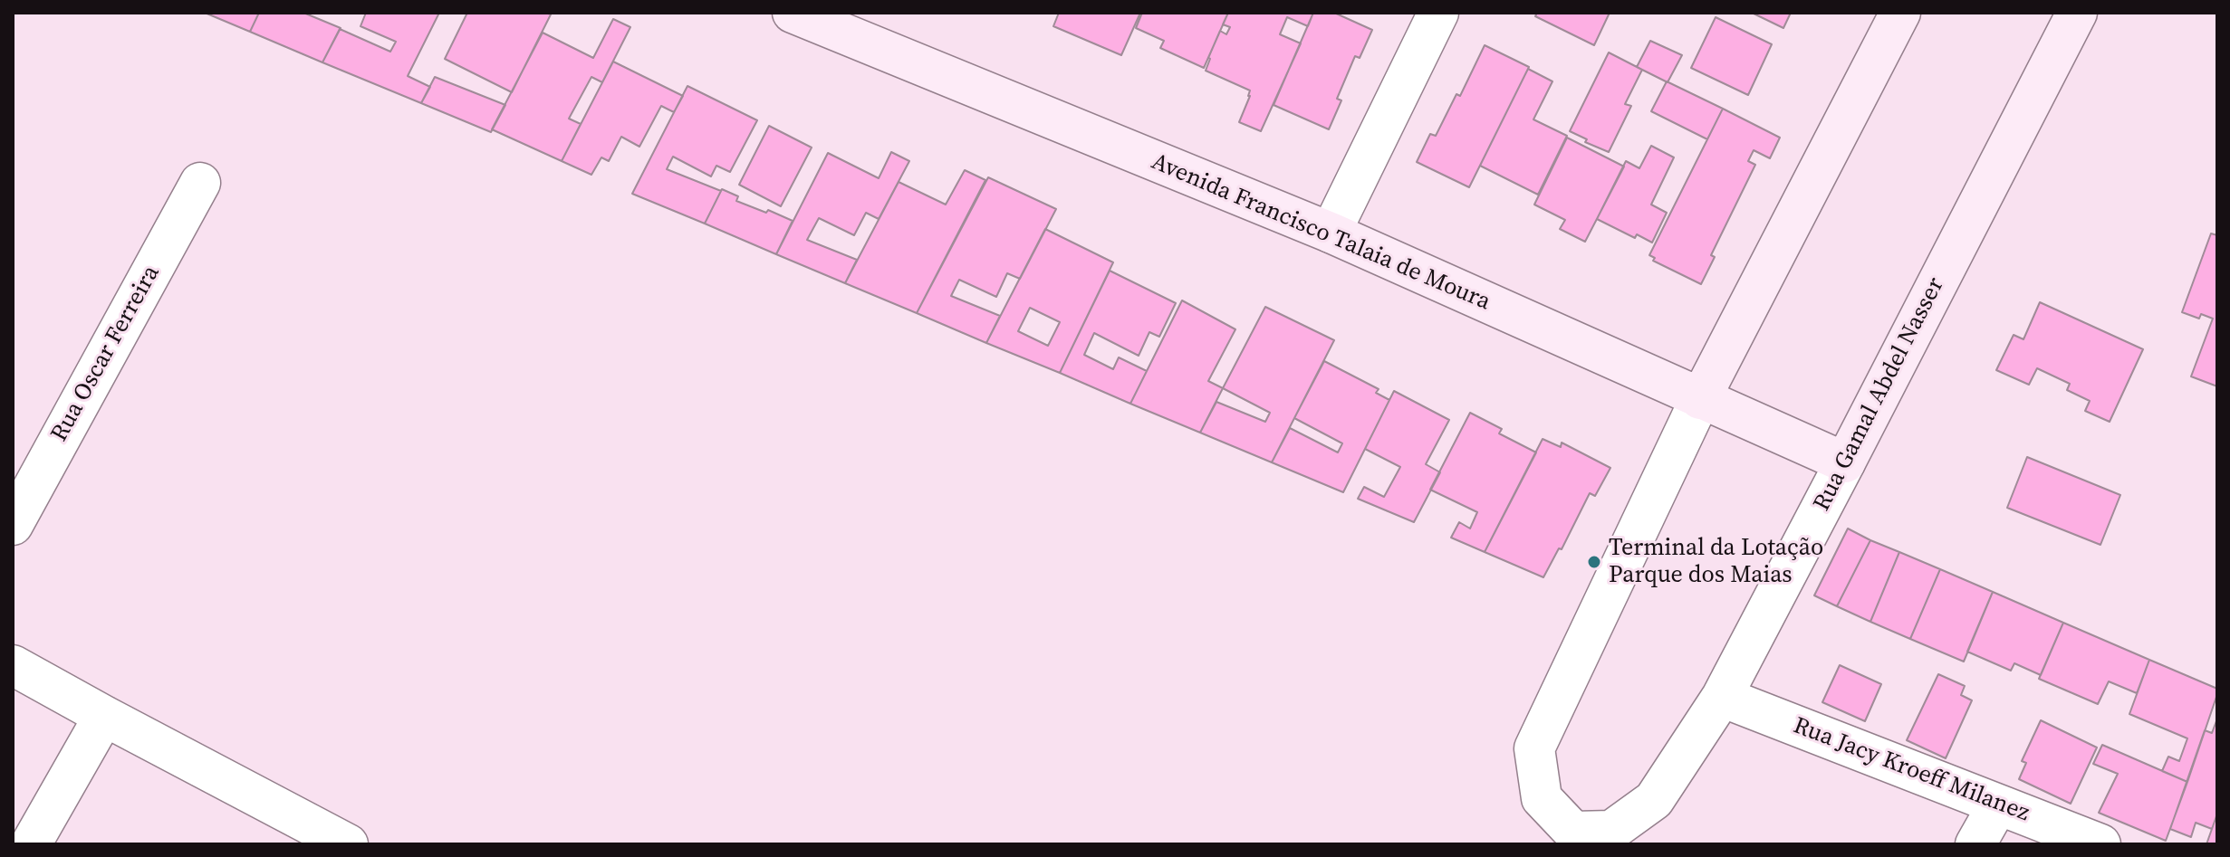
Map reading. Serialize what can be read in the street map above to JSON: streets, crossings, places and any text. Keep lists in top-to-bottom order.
{
  "streets": {
    "street": [
      "Avenida Francisco Talaia de Moura",
      "Rua Oscar Ferreira",
      "Rua Gamal Abdel Nasser",
      "Rua Jacy Kroeff Milanez"
    ]
  },
  "crossings": [
    ["Avenida Francisco Talaia de Moura", "Rua Gamal Abdel Nasser"],
    ["Rua Gamal Abdel Nasser", "Rua Jacy Kroeff Milanez"]
  ],
  "places": ["Terminal da Lotação Parque dos Maias"]
}
